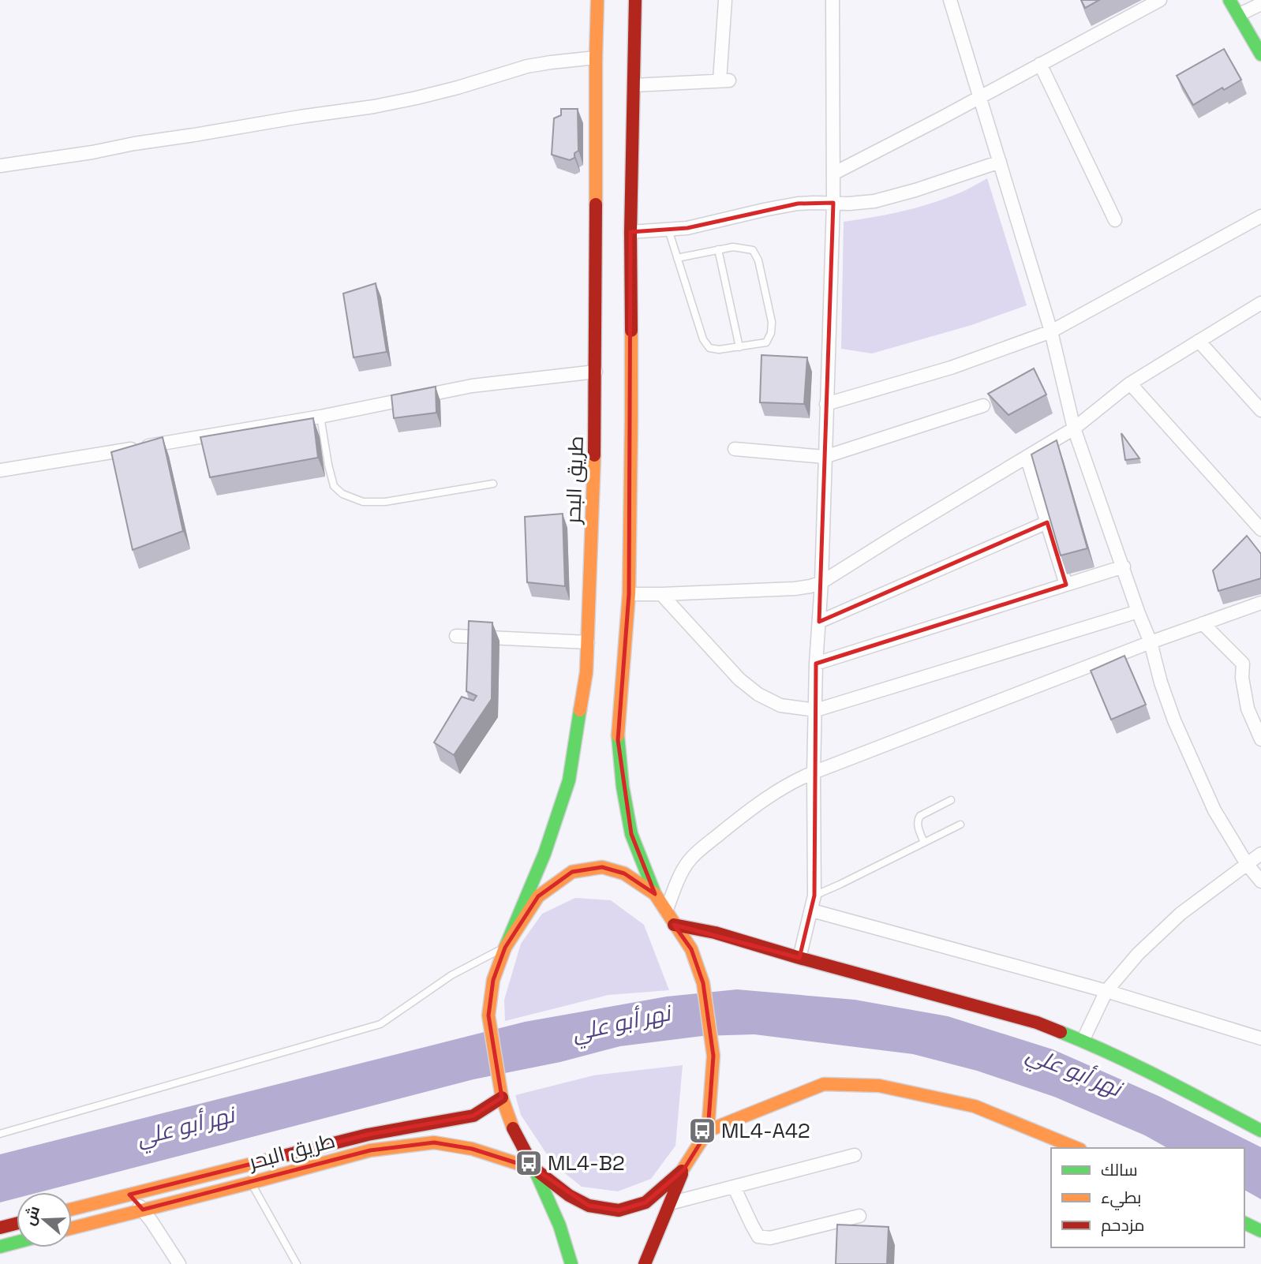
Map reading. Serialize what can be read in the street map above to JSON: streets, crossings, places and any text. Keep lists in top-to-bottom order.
{
  "streets": {
    "main road": ["طريق البحر"]
  },
  "water": ["نهر أبو علي"],
  "places": {
    "bus stop": ["ML4-A42", "ML4-B2"]
  },
  "legend": ["سالك", "بطيء", "مزدحم"],
  "north": "left"
}
